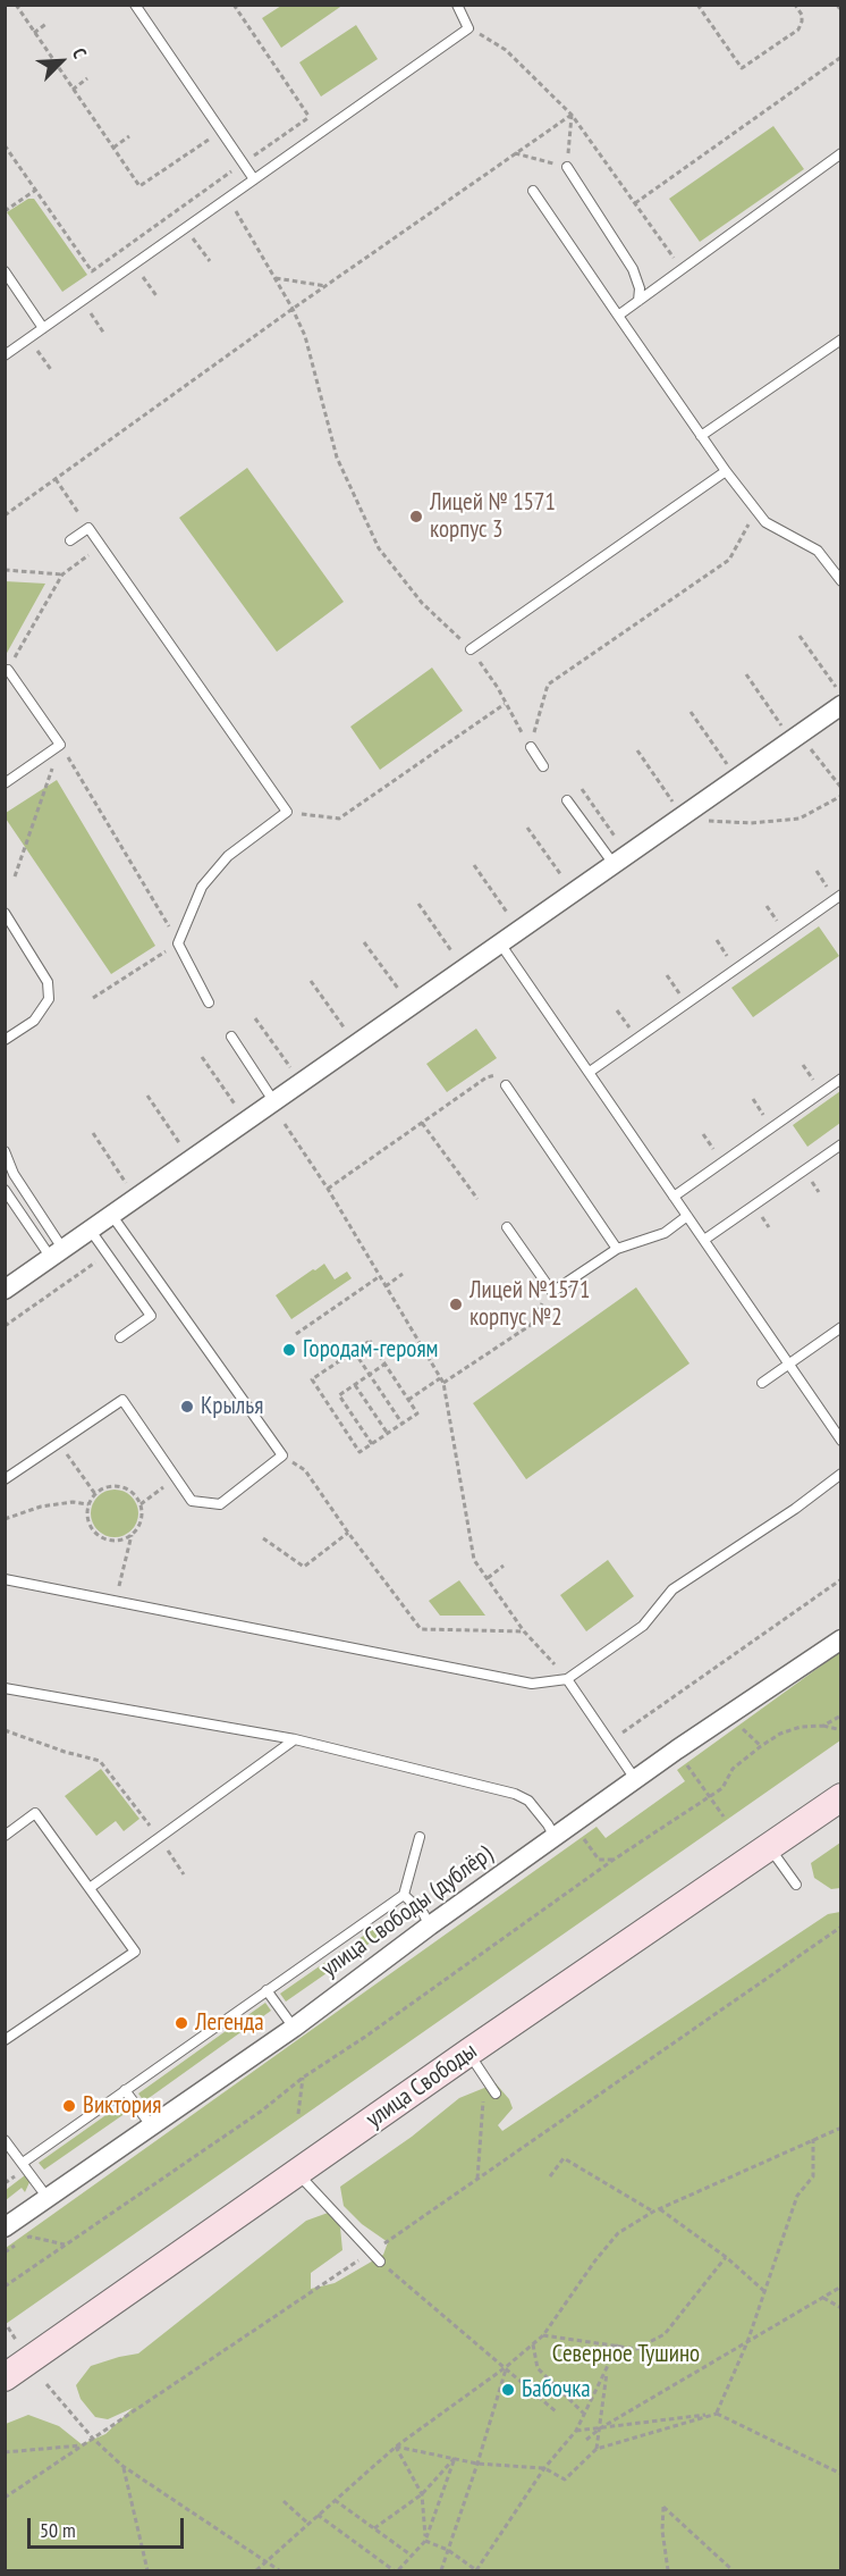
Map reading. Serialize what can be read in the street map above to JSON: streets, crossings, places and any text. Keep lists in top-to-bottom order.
{
  "streets": {
    "main road": ["улица Свободы"],
    "street": ["улица Свободы (дублёр)"]
  },
  "parks": ["Северное Тушино"],
  "places": [
    "Лицей № 1571 корпус 3",
    "Лицей №1571 корпус №2",
    "Городам-героям",
    "Крылья",
    "Легенда",
    "Виктория",
    "Бабочка"
  ],
  "scale_bar": "50 m",
  "north": "top right"
}
